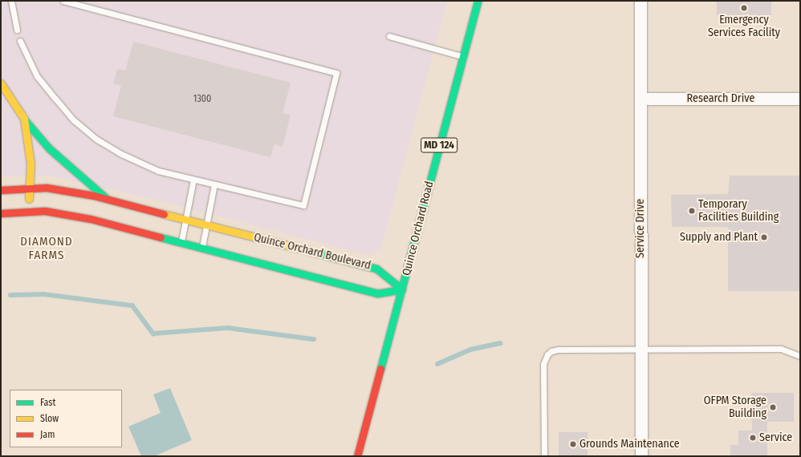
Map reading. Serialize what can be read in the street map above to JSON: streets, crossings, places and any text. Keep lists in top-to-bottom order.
{
  "streets": {
    "street": [
      "Research Drive",
      "MD 124",
      "Quince Orchard Road",
      "Service Drive",
      "Quince Orchard Boulevard"
    ]
  },
  "crossings": [
    ["Research Drive", "Service Drive"],
    ["Quince Orchard Road", "Quince Orchard Boulevard"]
  ],
  "districts": ["DIAMOND FARMS"],
  "places": [
    "Emergency Services Facility",
    "Temporary Facilities Building",
    "Supply and Plant",
    "OFPM Storage Building",
    "Service",
    "Grounds Maintenance"
  ],
  "house_numbers": ["1300"],
  "legend": ["Fast", "Slow", "Jam"]
}
